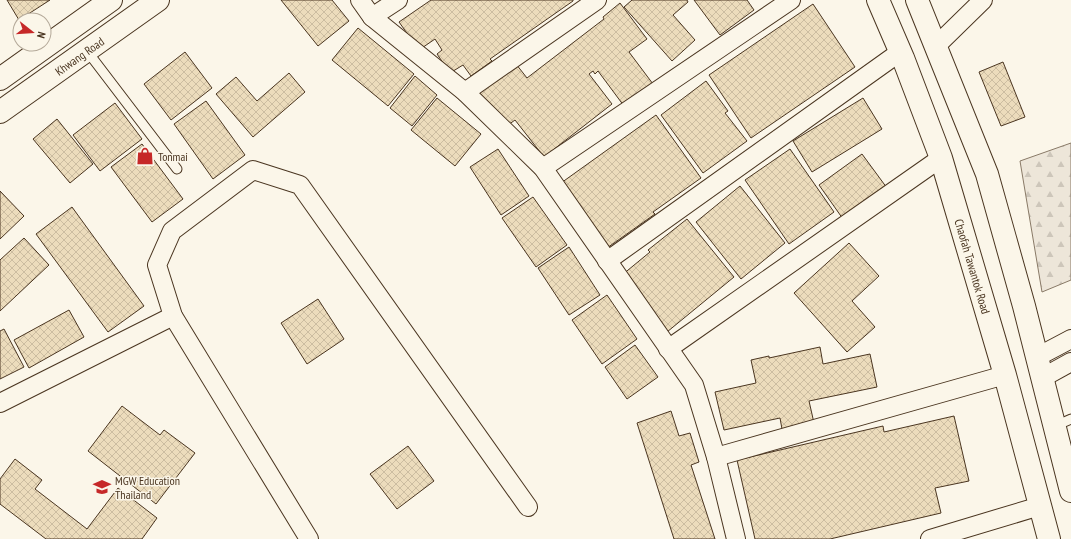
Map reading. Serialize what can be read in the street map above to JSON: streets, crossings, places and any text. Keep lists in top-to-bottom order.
{
  "streets": {
    "main road": ["Khwang Road", "Chaofah Tawantok Road"]
  },
  "places": {
    "shop": ["Tonmai"],
    "school or university": ["MGW Education Thailand"]
  },
  "north": "right"
}
